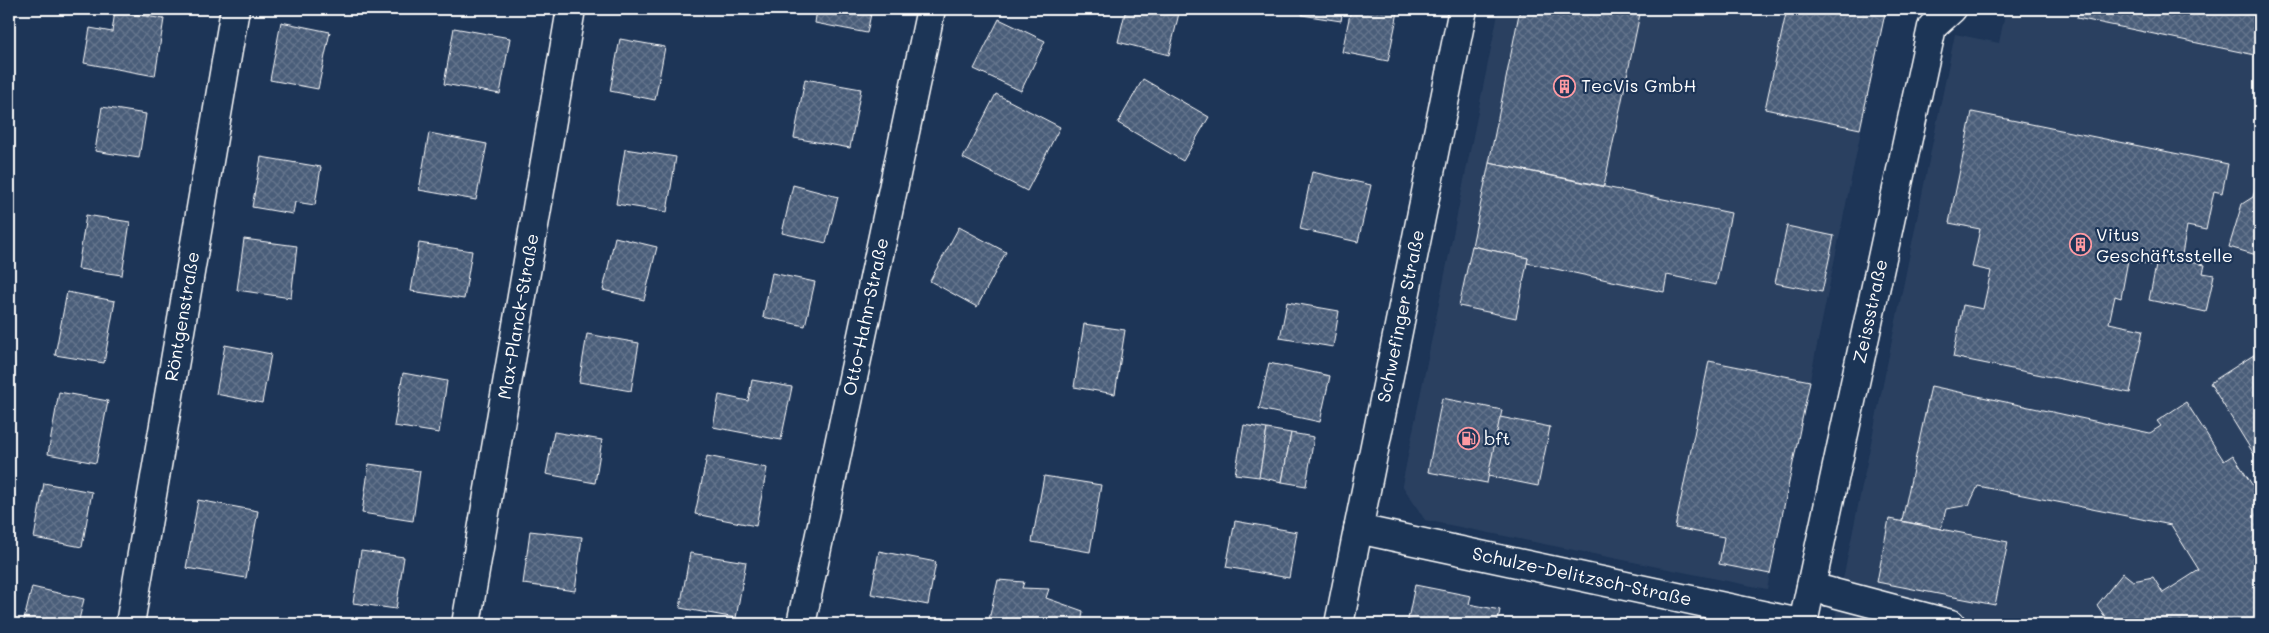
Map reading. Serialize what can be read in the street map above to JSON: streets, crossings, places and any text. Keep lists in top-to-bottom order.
{
  "streets": {
    "street": [
      "Zeissstraße",
      "Röntgenstraße",
      "Max-Planck-Straße",
      "Otto-Hahn-Straße",
      "Schwefinger Straße",
      "Schulze-Delitzsch-Straße"
    ]
  },
  "crossings": [
    ["Zeissstraße", "Schulze-Delitzsch-Straße"],
    ["Schwefinger Straße", "Schulze-Delitzsch-Straße"]
  ],
  "places": {
    "building": ["TecVis GmbH", "Vitus Geschäftsstelle"],
    "fuel station": ["bft"]
  }
}
